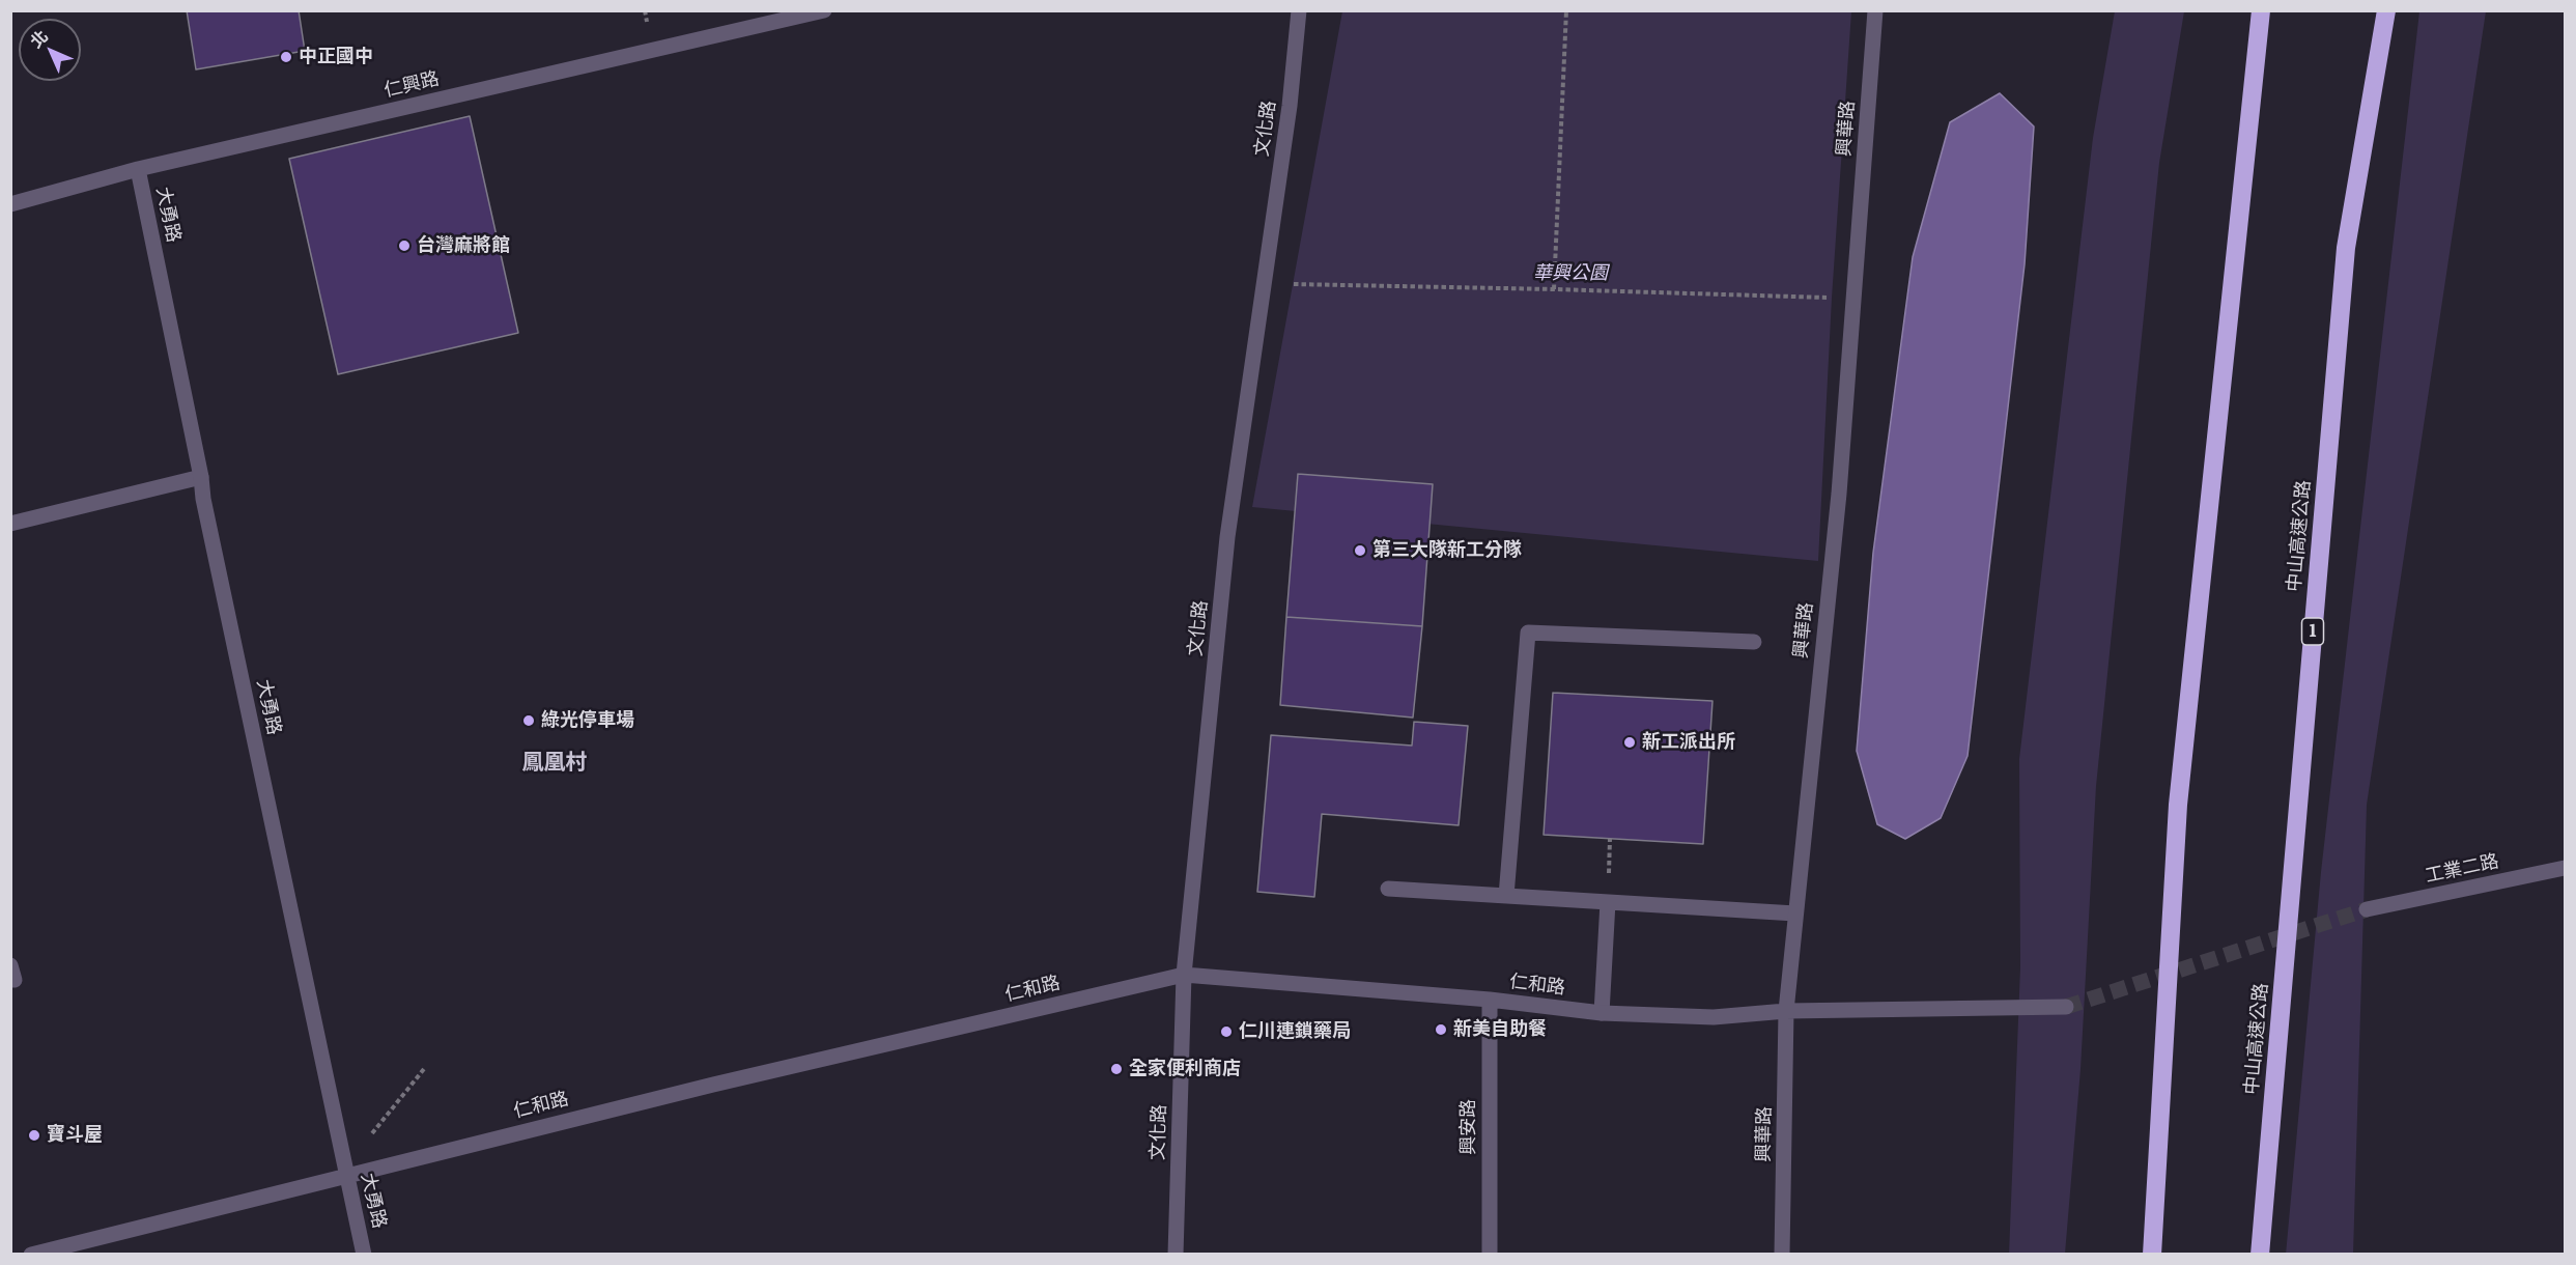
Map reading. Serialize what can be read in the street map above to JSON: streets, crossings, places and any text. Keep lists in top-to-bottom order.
{
  "streets": {
    "highway": ["中山高速公路", "1"],
    "street": [
      "仁興路",
      "文化路",
      "興華路",
      "大勇路",
      "工業二路",
      "仁和路",
      "興安路"
    ]
  },
  "crossings": [
    ["仁興路", "大勇路"],
    ["文化路", "仁和路"],
    ["興華路", "仁和路"],
    ["大勇路", "仁和路"],
    ["仁和路", "興安路"]
  ],
  "districts": ["鳳凰村"],
  "parks": ["華興公園"],
  "places": [
    "中正國中",
    "台灣麻將館",
    "第三大隊新工分隊",
    "綠光停車場",
    "新工派出所",
    "新美自助餐",
    "仁川連鎖藥局",
    "全家便利商店",
    "寶斗屋"
  ],
  "north": "top left"
}
